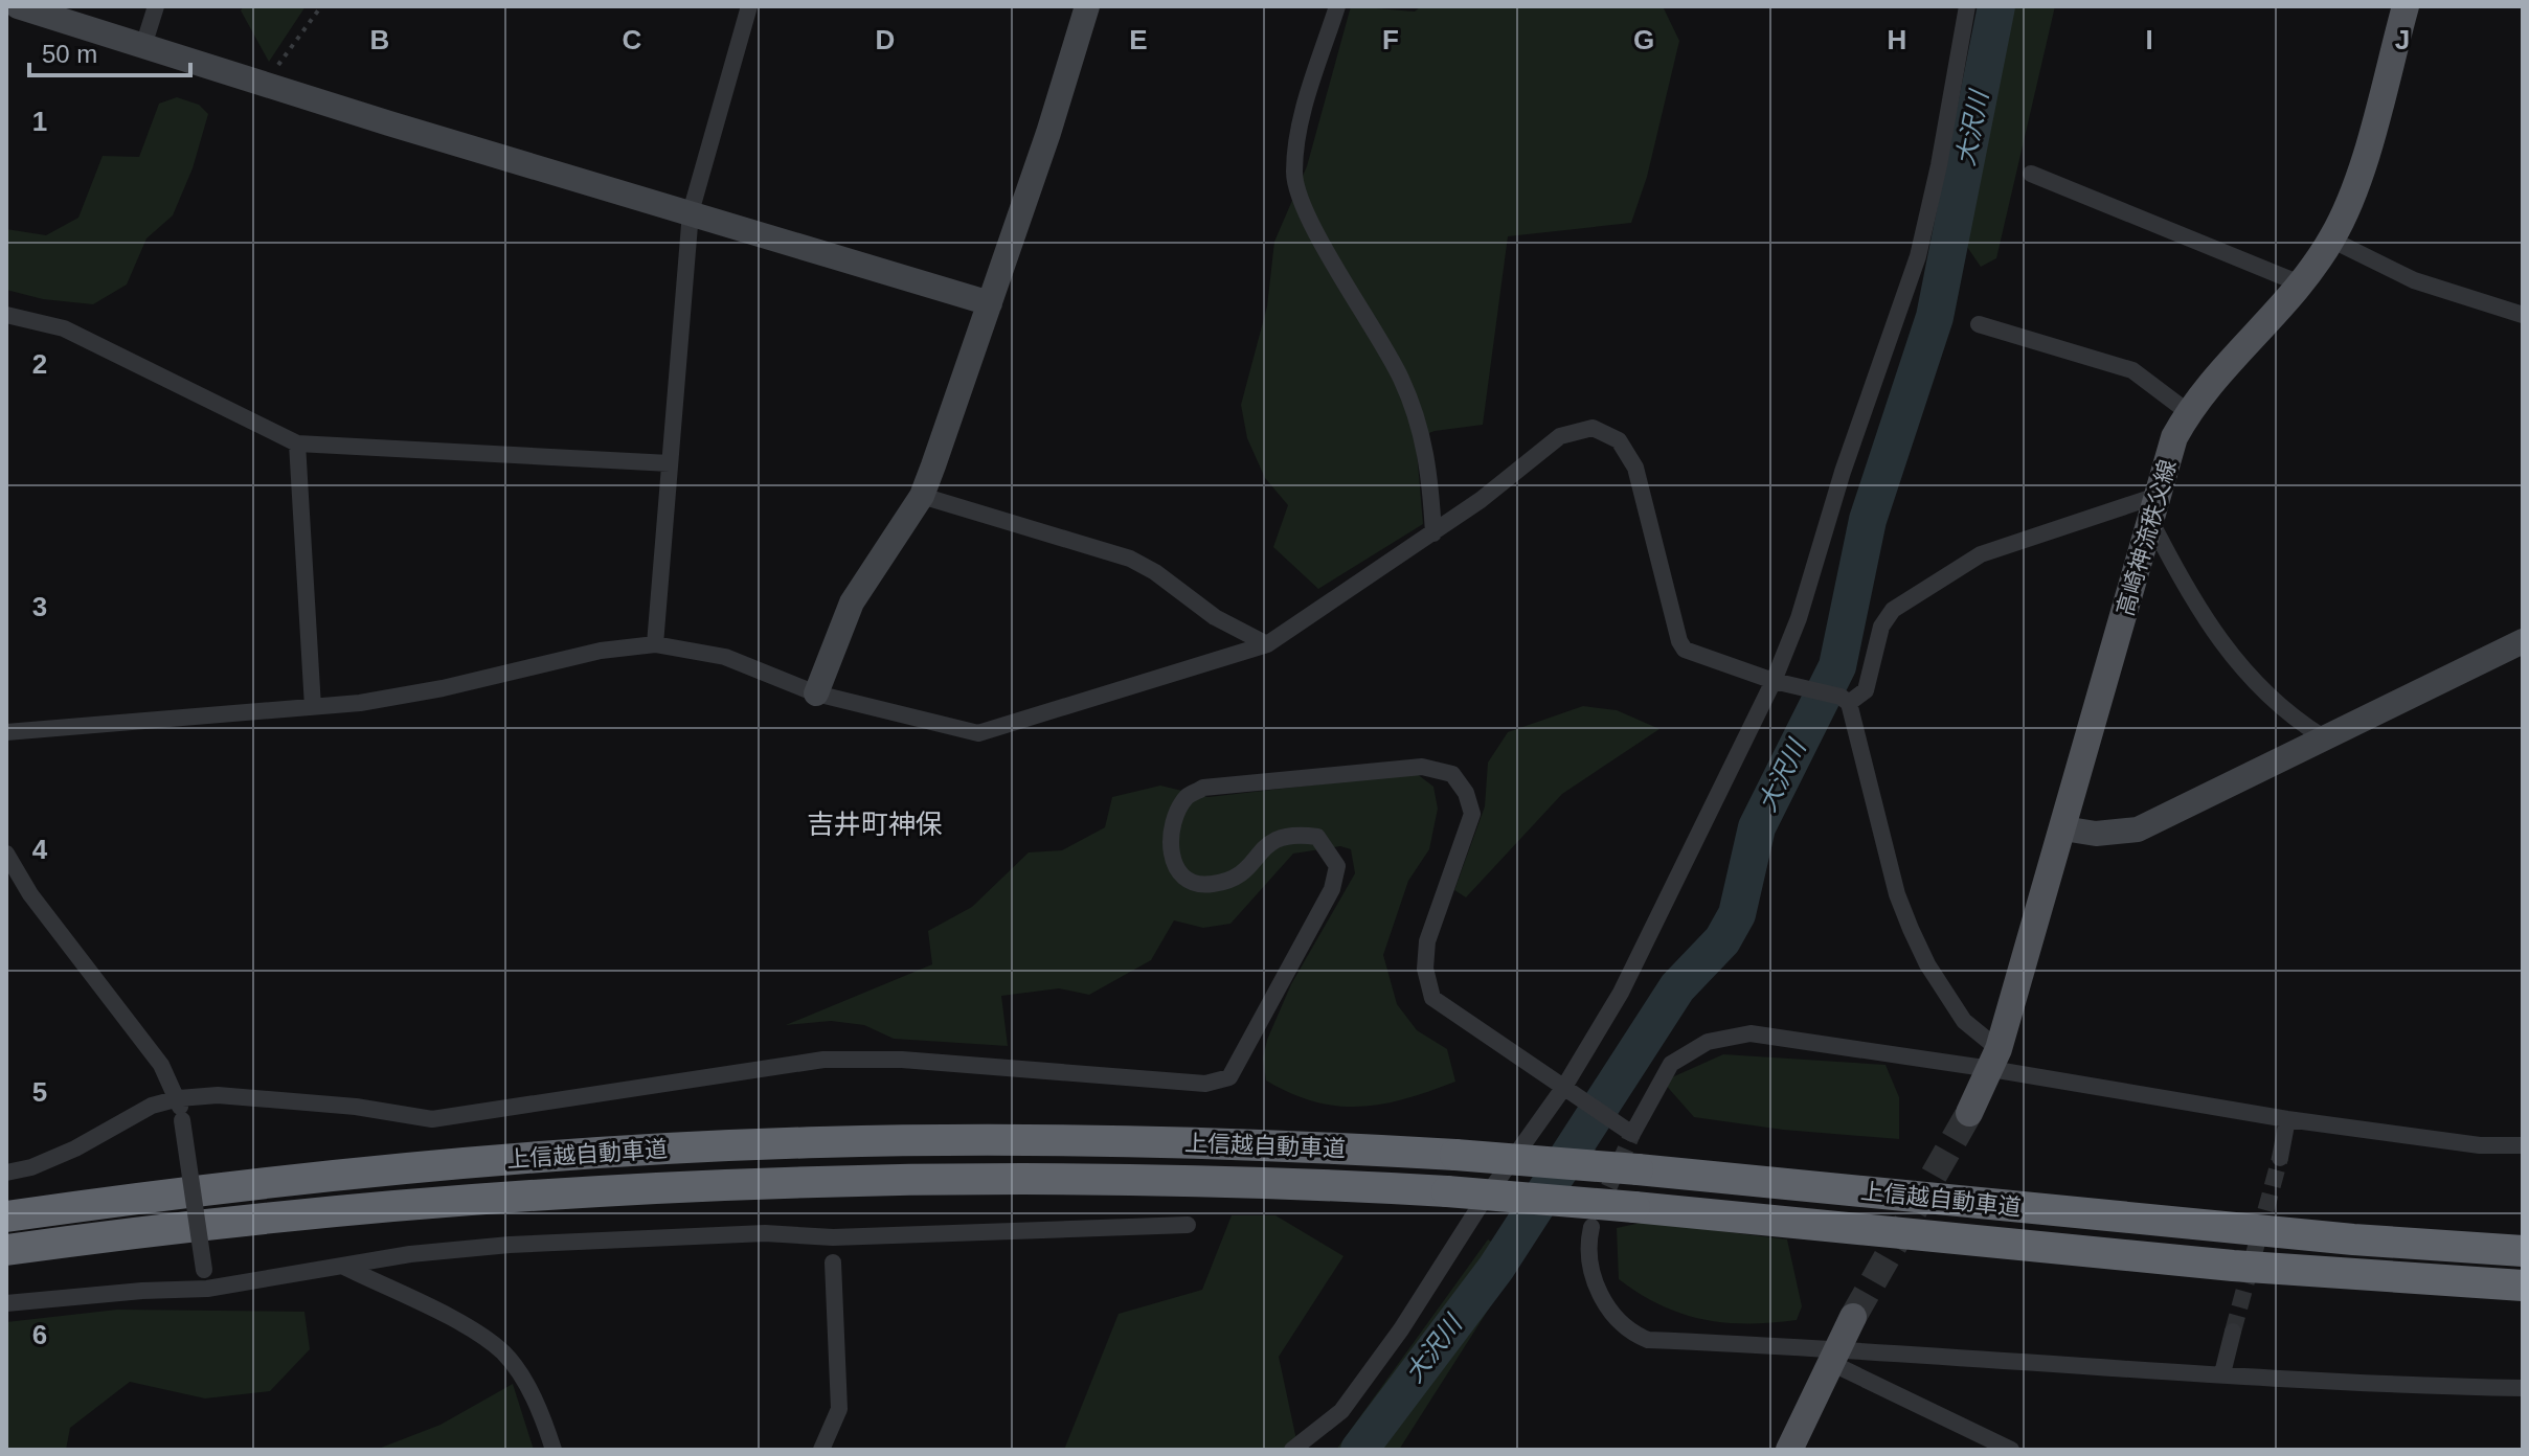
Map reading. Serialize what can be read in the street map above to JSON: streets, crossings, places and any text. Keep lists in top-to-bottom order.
{
  "streets": {
    "highway": ["上信越自動車道"],
    "main road": ["高崎神流秩父線"]
  },
  "districts": ["吉井町神保"],
  "water": ["大沢川"],
  "scale_bar": "50 m",
  "grid": {
    "columns": [
      "B",
      "C",
      "D",
      "E",
      "F",
      "G",
      "H",
      "I",
      "J"
    ],
    "rows": [
      "1",
      "2",
      "3",
      "4",
      "5",
      "6"
    ]
  }
}
